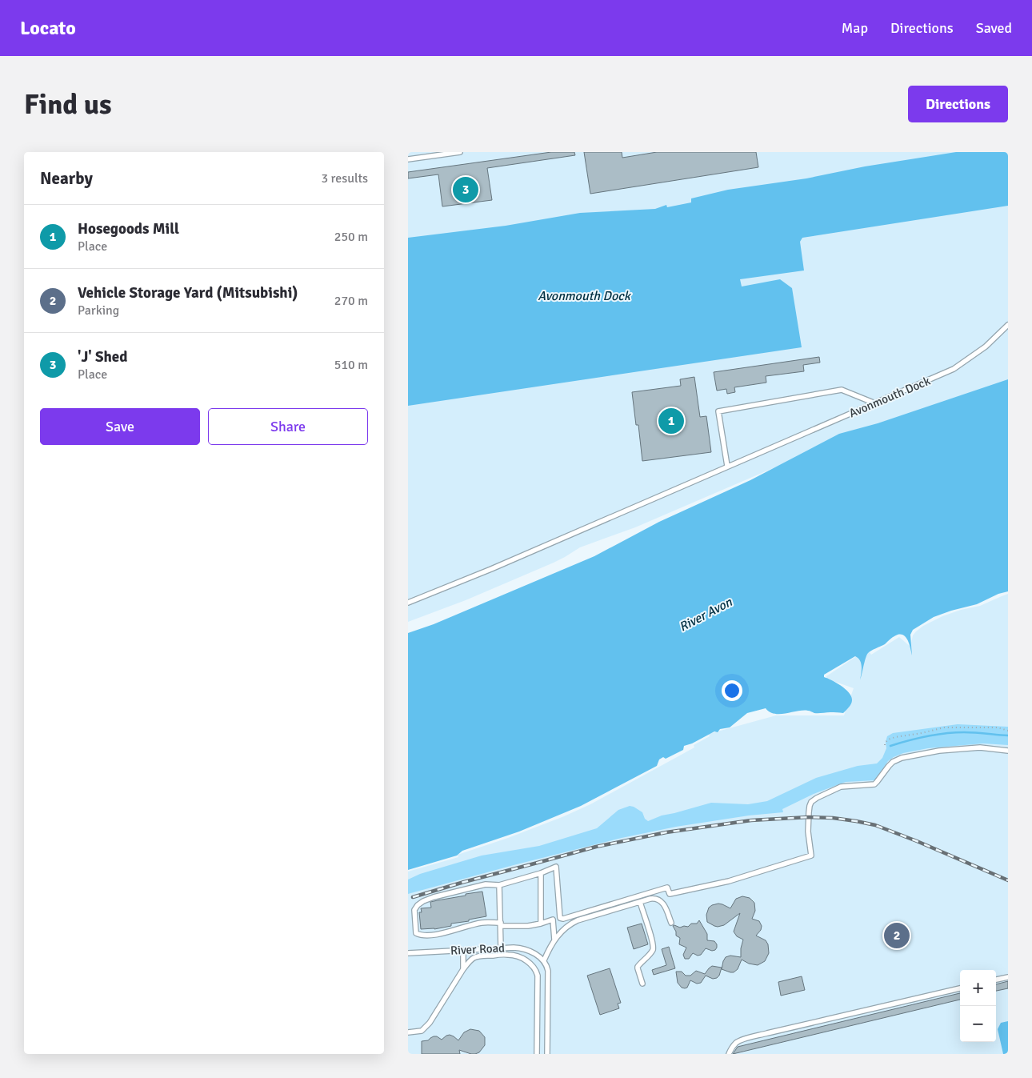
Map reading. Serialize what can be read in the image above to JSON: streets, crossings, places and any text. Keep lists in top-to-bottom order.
{
  "streets": {
    "lane": ["Avonmouth Dock", "River Road"]
  },
  "water": ["Avonmouth Dock", "River Avon"],
  "page": {
    "header": "Locato",
    "nav": ["Map", "Directions", "Saved"],
    "buttons": [
      "Directions",
      ["Save", "Share"]
    ],
    "title": "Find us",
    "heading": ["Nearby", "3 results"],
    "pins": ["3", "1", "2"],
    "list": [
      {
        "mark": "1",
        "name": "Hosegoods Mill",
        "note": "Place",
        "value": "250 m"
      },
      {
        "mark": "2",
        "name": "Vehicle Storage Yard (Mitsubishi)",
        "note": "Parking",
        "value": "270 m"
      },
      {
        "mark": "3",
        "name": "'J' Shed",
        "note": "Place",
        "value": "510 m"
      }
    ],
    "map_buttons": ["+", "−"]
  }
}
